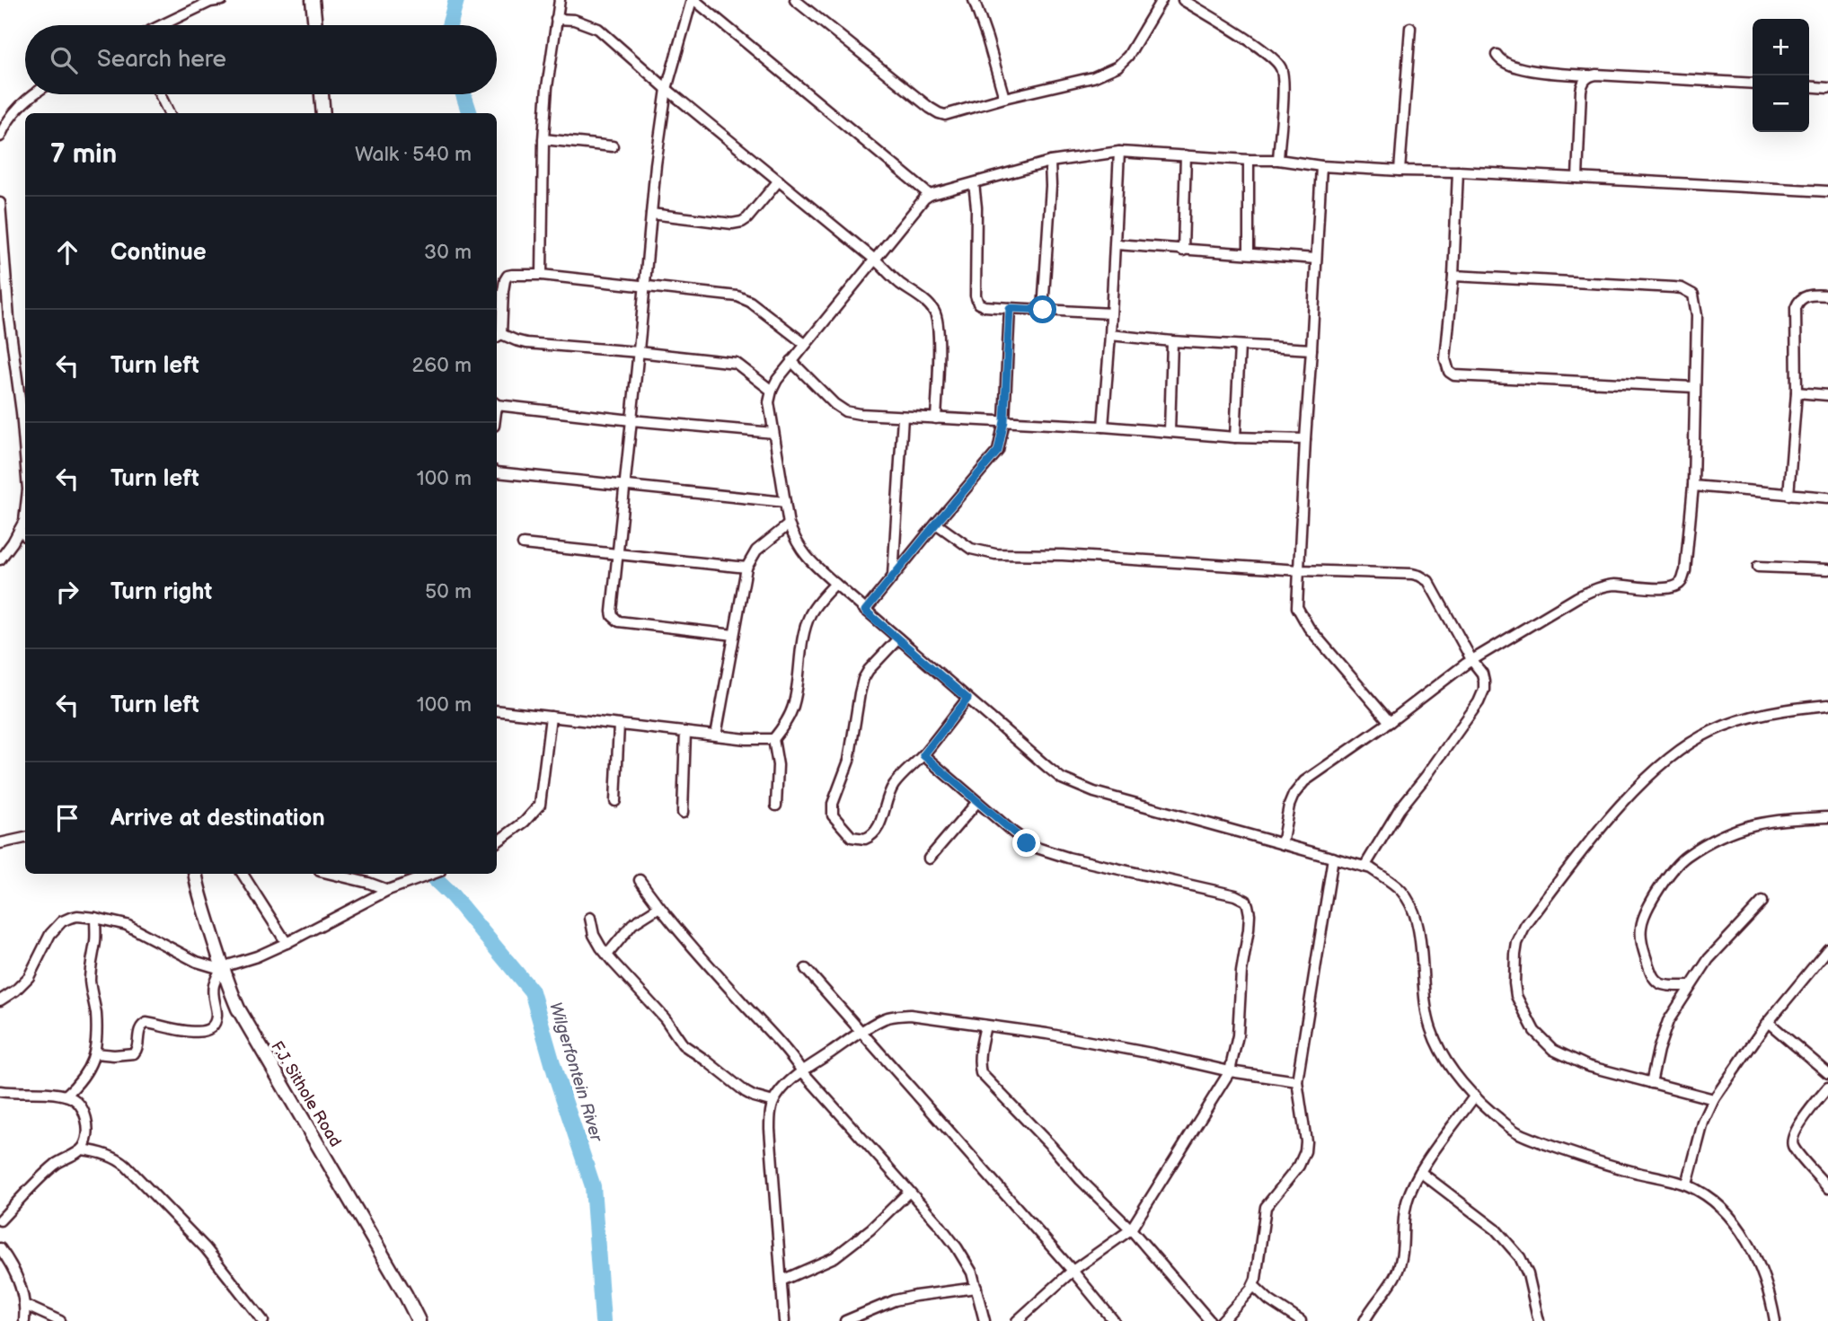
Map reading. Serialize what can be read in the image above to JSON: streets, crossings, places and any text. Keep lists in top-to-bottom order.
{
  "streets": {
    "street": ["F.J. Sithole Road"]
  },
  "water": ["Wilgerfontein River"],
  "page": {
    "map_buttons": ["+", "−"],
    "search": "Search here",
    "heading": ["7 min", "Walk · 540 m"],
    "list": [
      ["Continue", "30 m"],
      ["Turn left", "260 m"],
      ["Turn left", "100 m"],
      ["Turn right", "50 m"],
      ["Turn left", "100 m"],
      "Arrive at destination"
    ]
  }
}
